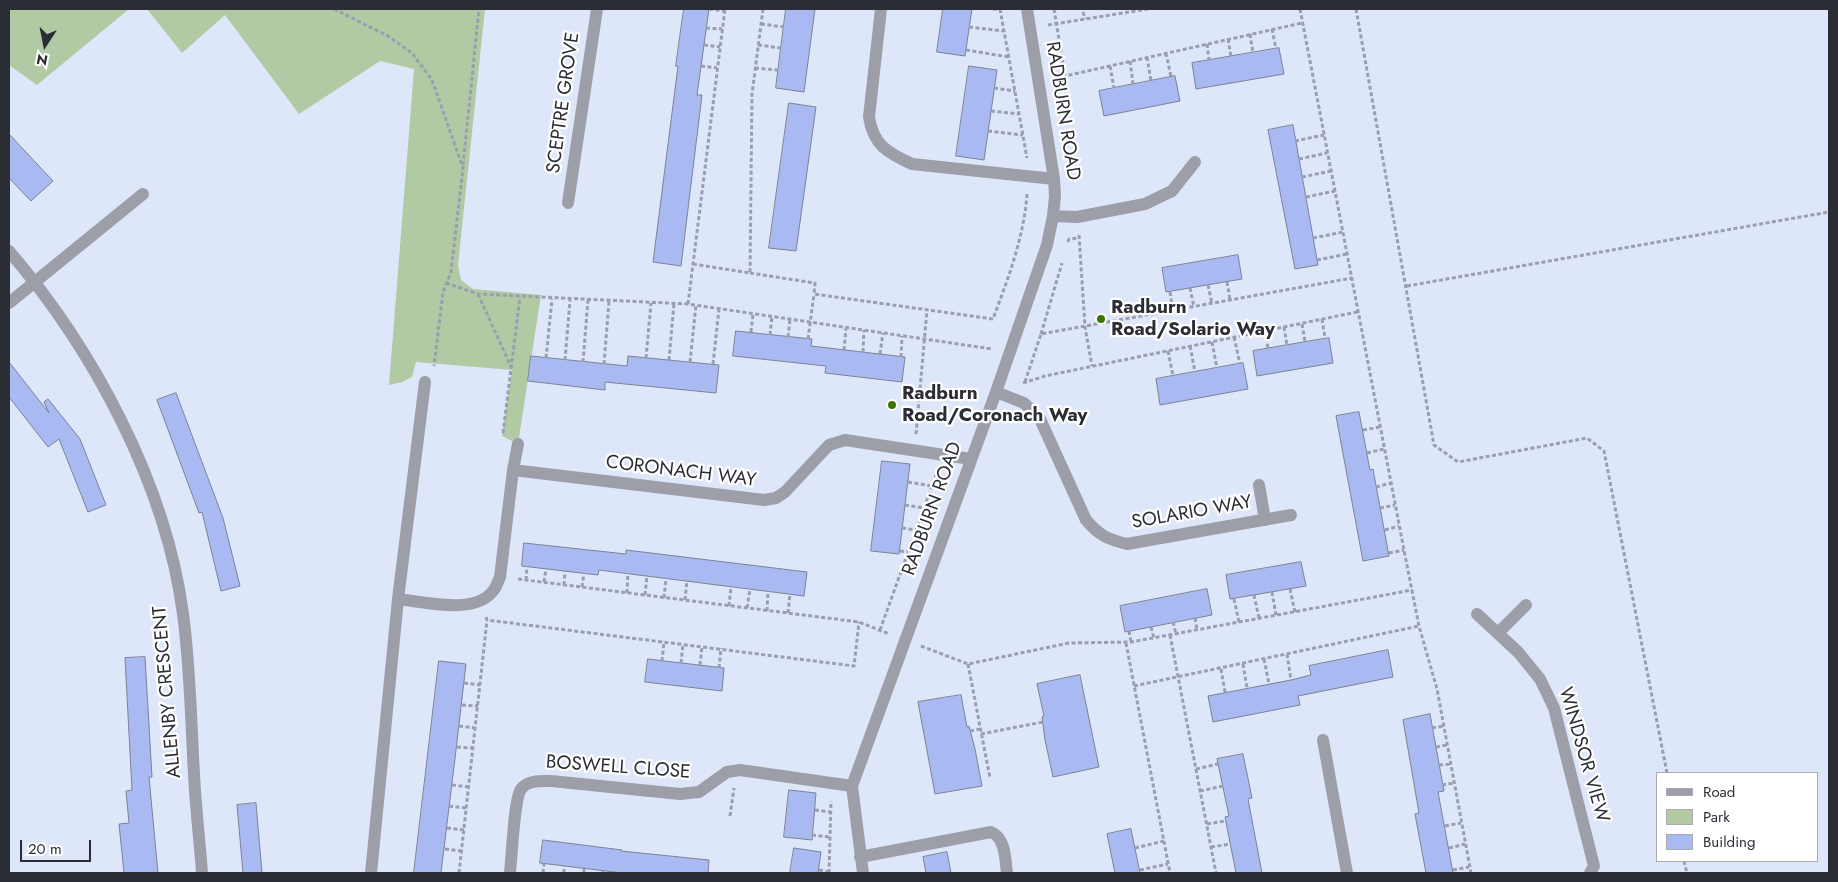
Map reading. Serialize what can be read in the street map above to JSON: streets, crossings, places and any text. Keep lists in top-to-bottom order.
{
  "streets": {
    "street": [
      "SCEPTRE GROVE",
      "RADBURN ROAD",
      "CORONACH WAY",
      "SOLARIO WAY",
      "ALLENBY CRESCENT",
      "WINDSOR VIEW",
      "BOSWELL CLOSE"
    ]
  },
  "crossings": [
    ["RADBURN ROAD", "CORONACH WAY"],
    ["RADBURN ROAD", "SOLARIO WAY"],
    ["RADBURN ROAD", "BOSWELL CLOSE"]
  ],
  "places": ["Radburn Road/Solario Way", "Radburn Road/Coronach Way"],
  "legend": ["Road", "Park", "Building"],
  "scale_bar": "20 m",
  "north": "bottom"
}
